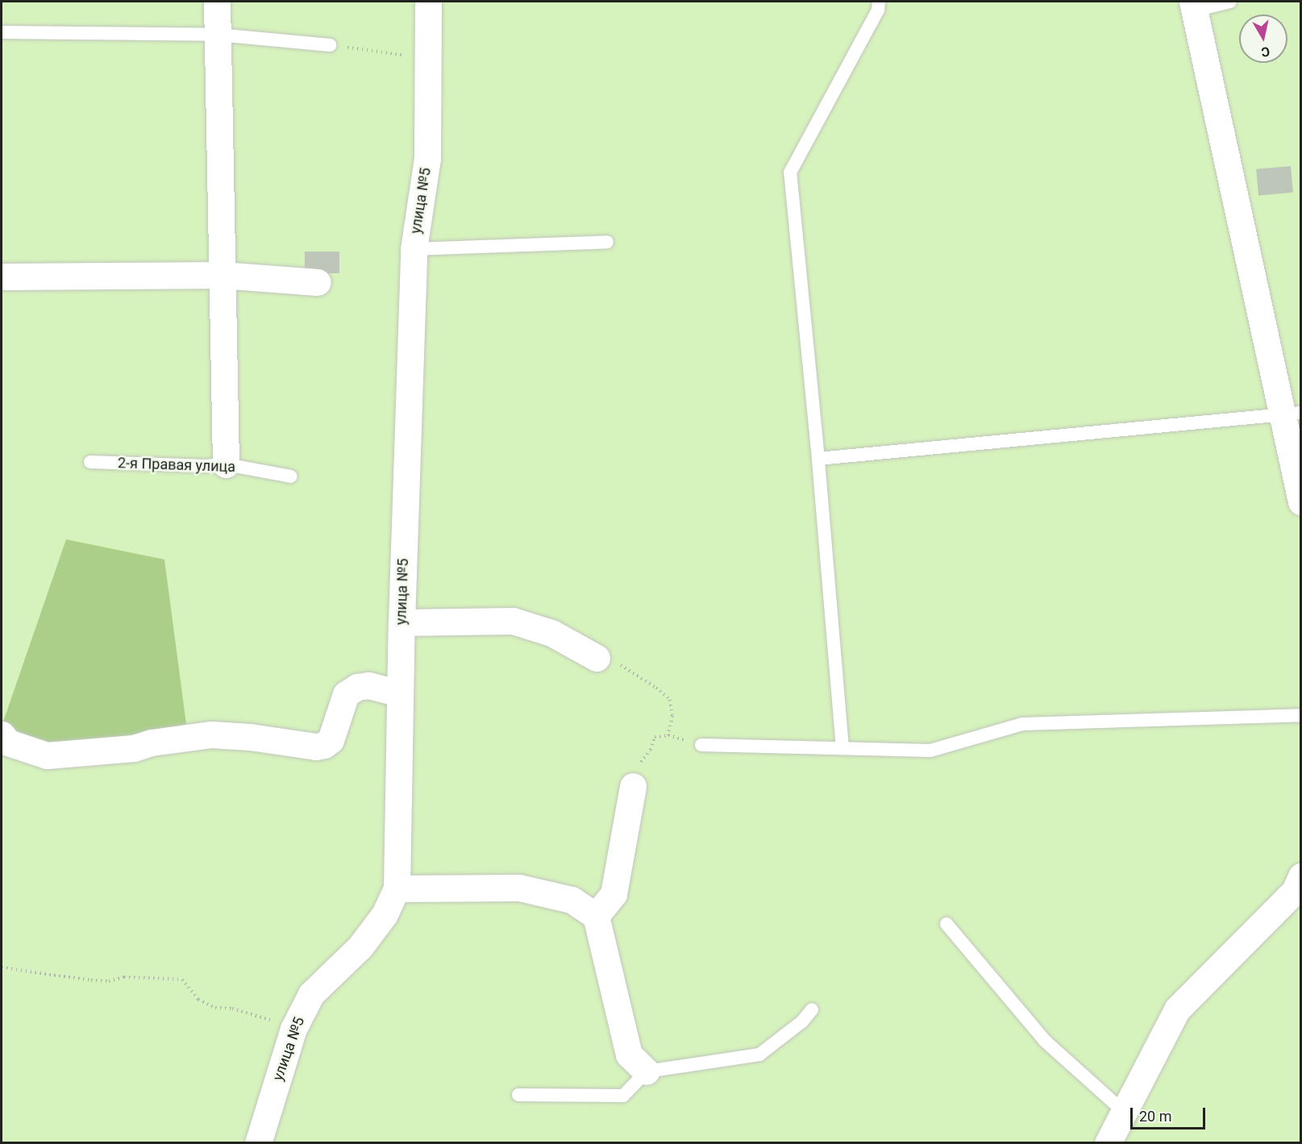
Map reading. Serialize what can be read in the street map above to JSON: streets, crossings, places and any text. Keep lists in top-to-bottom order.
{
  "streets": {
    "street": ["улица №5"],
    "lane": ["2-я Правая улица"]
  },
  "scale_bar": "20 m",
  "north": "bottom"
}
